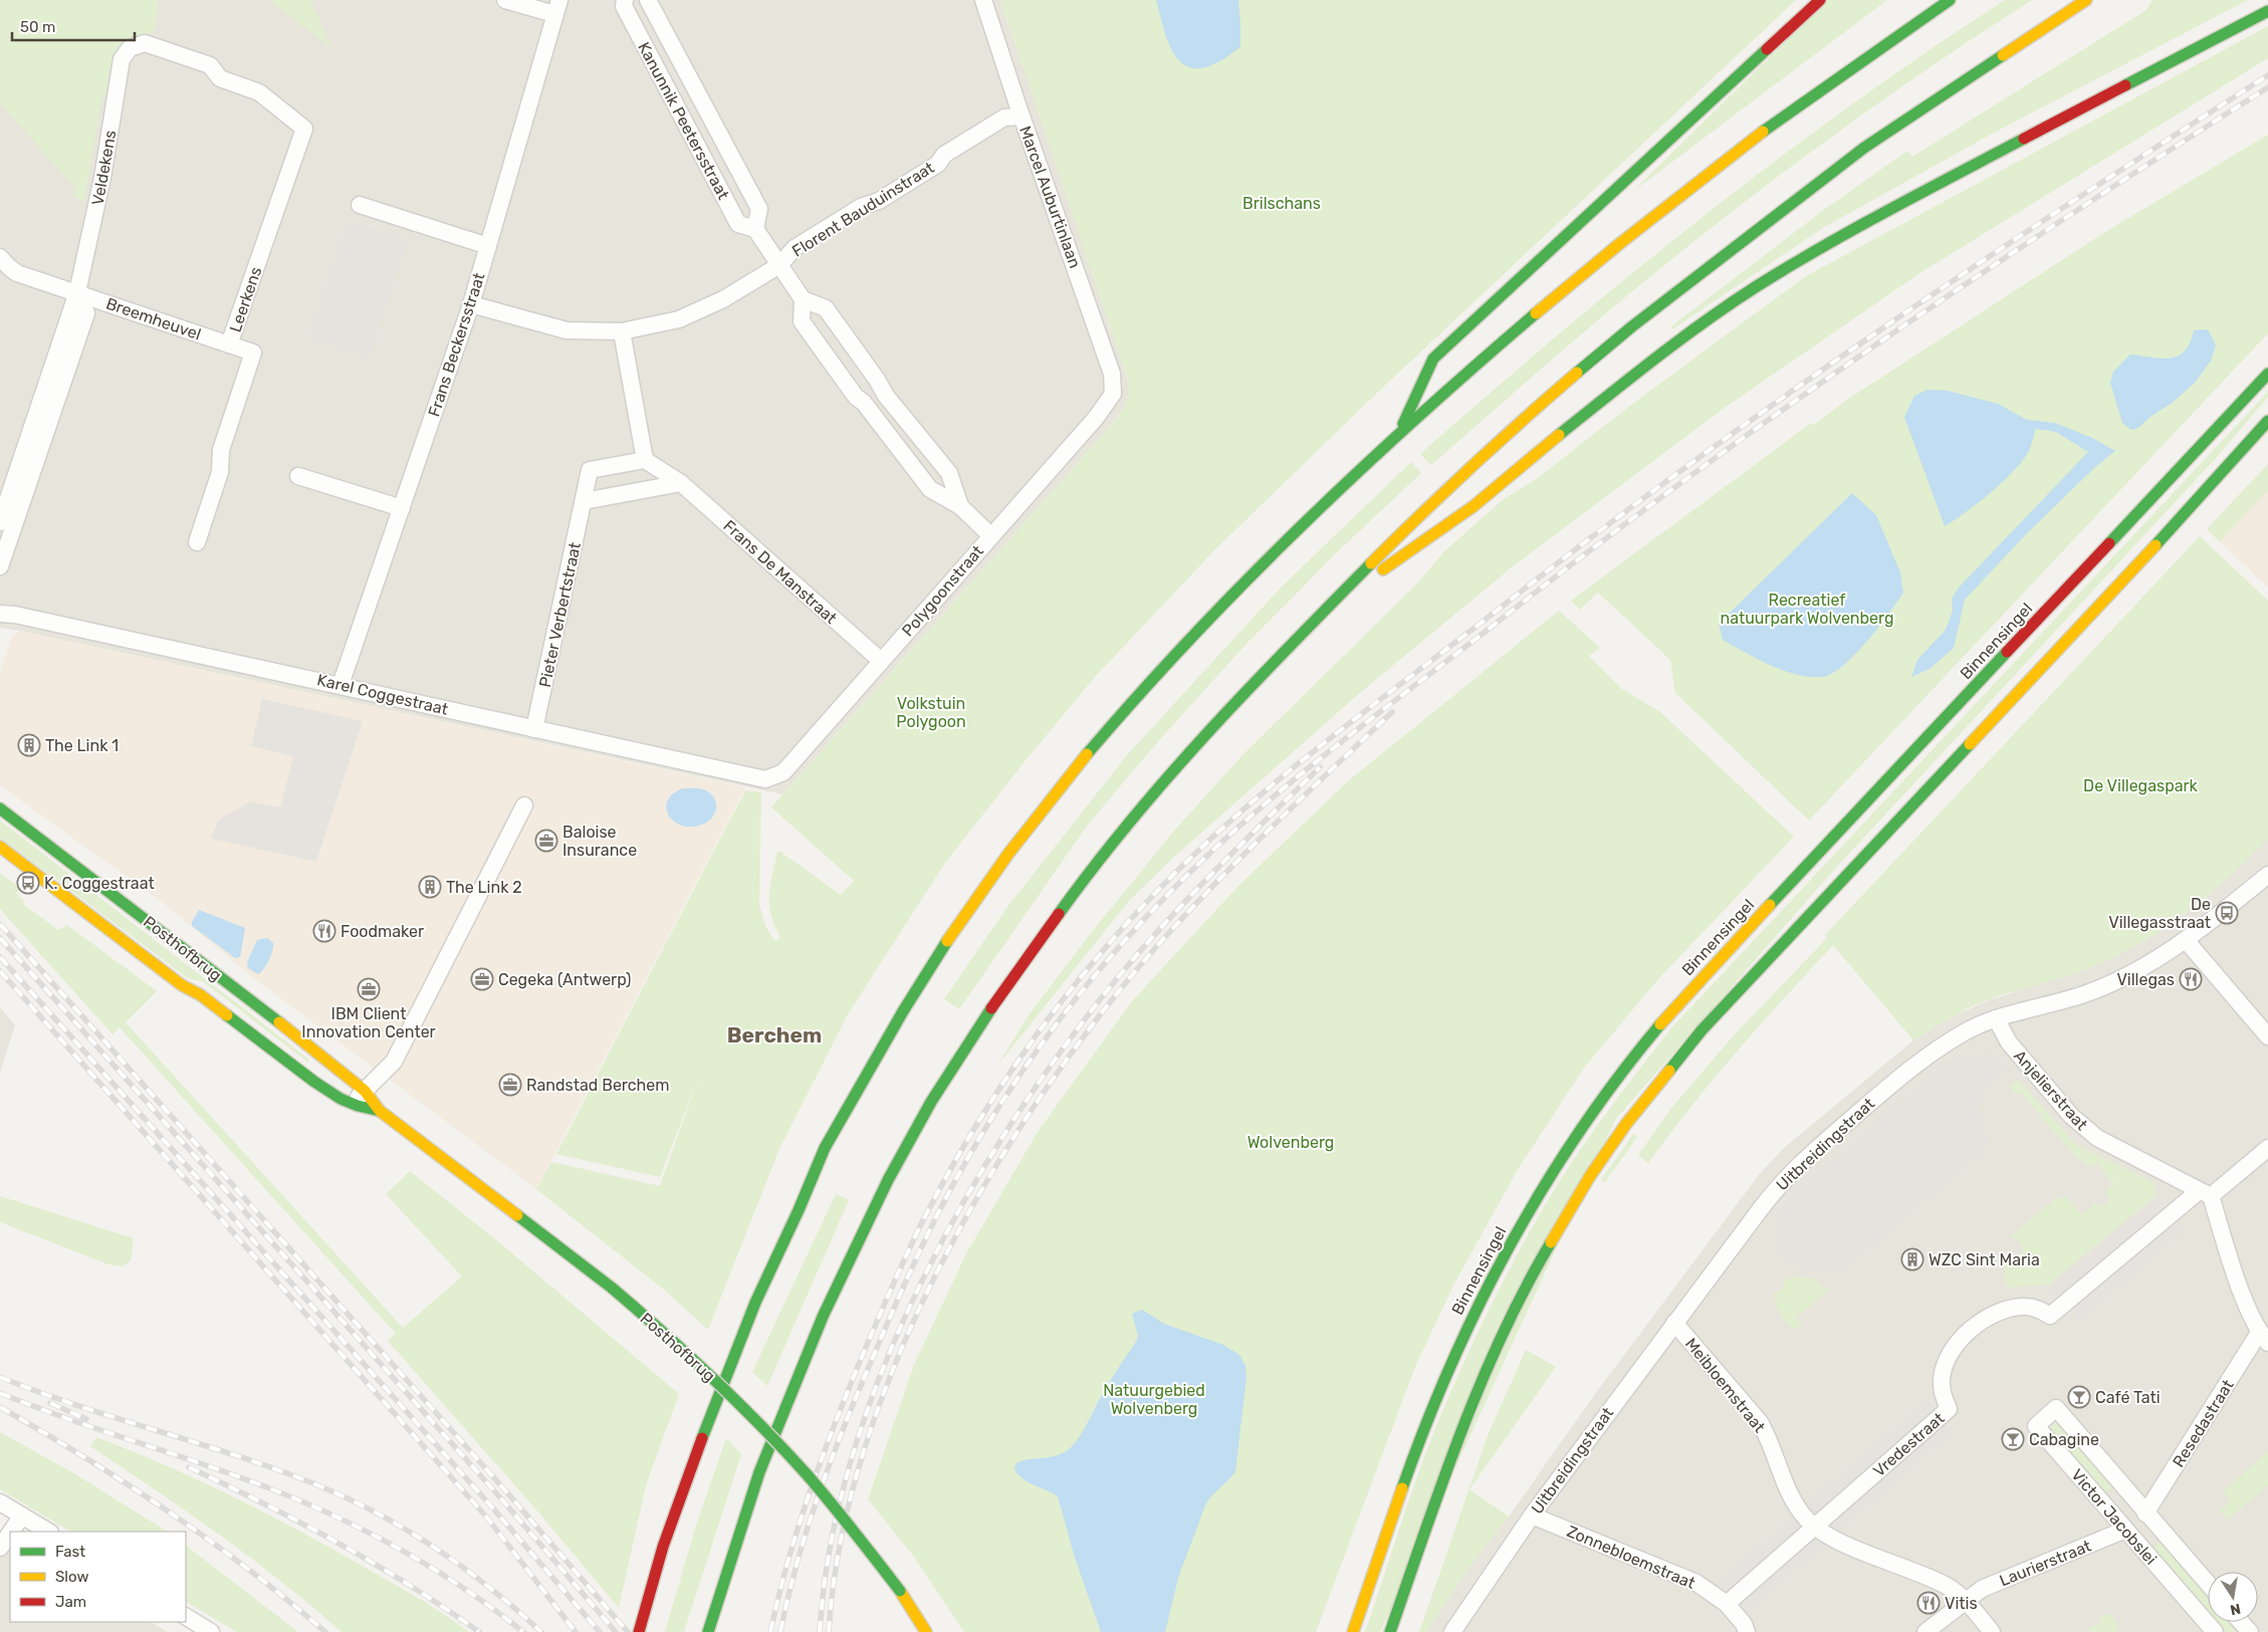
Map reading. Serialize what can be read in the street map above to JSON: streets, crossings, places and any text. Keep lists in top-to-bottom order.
{
  "streets": {
    "main road": ["Binnensingel", "Posthofbrug"],
    "street": [
      "Kanunnik Peetersstraat",
      "Veldekens",
      "Marcel Auburtinlaan",
      "Florent Bauduinstraat",
      "Leerkens",
      "Breemheuvel",
      "Frans Beckersstraat",
      "Frans De Manstraat",
      "Polygoonstraat",
      "Pieter Verbertstraat",
      "Karel Coggestraat",
      "Anjelierstraat",
      "Uitbreidingstraat",
      "Meibloemstraat",
      "Resedastraat",
      "Vredestraat",
      "Victor Jacobslei",
      "Zonnebloemstraat",
      "Laurierstraat"
    ]
  },
  "crossings": [
    ["Kanunnik Peetersstraat", "Florent Bauduinstraat"],
    ["Veldekens", "Leerkens"],
    ["Veldekens", "Breemheuvel"],
    ["Marcel Auburtinlaan", "Florent Bauduinstraat"],
    ["Marcel Auburtinlaan", "Polygoonstraat"],
    ["Florent Bauduinstraat", "Frans Beckersstraat"],
    ["Leerkens", "Breemheuvel"],
    ["Frans Beckersstraat", "Karel Coggestraat"],
    ["Frans De Manstraat", "Polygoonstraat"],
    ["Frans De Manstraat", "Pieter Verbertstraat"],
    ["Polygoonstraat", "Karel Coggestraat"],
    ["Pieter Verbertstraat", "Karel Coggestraat"],
    ["Anjelierstraat", "Uitbreidingstraat"],
    ["Anjelierstraat", "Vredestraat"],
    ["Uitbreidingstraat", "Meibloemstraat"],
    ["Uitbreidingstraat", "Zonnebloemstraat"],
    ["Meibloemstraat", "Vredestraat"],
    ["Resedastraat", "Victor Jacobslei"],
    ["Vredestraat", "Zonnebloemstraat"],
    ["Victor Jacobslei", "Laurierstraat"]
  ],
  "districts": ["Berchem"],
  "parks": [
    "Brilschans",
    "Recreatief natuurpark Wolvenberg",
    "Volkstuin Polygoon",
    "De Villegaspark",
    "Wolvenberg",
    "Natuurgebied Wolvenberg"
  ],
  "places": {
    "building": ["The Link 1", "The Link 2", "WZC Sint Maria"],
    "office": [
      "Baloise Insurance",
      "Cegeka (Antwerp)",
      "IBM Client Innovation Center",
      "Randstad Berchem"
    ],
    "bus stop": ["K. Coggestraat", "De Villegasstraat"],
    "restaurant": ["Foodmaker", "Villegas", "Vitis"],
    "bar": ["Café Tati", "Cabagine"]
  },
  "legend": ["Fast", "Slow", "Jam"],
  "scale_bar": "50 m",
  "north": "bottom"
}
